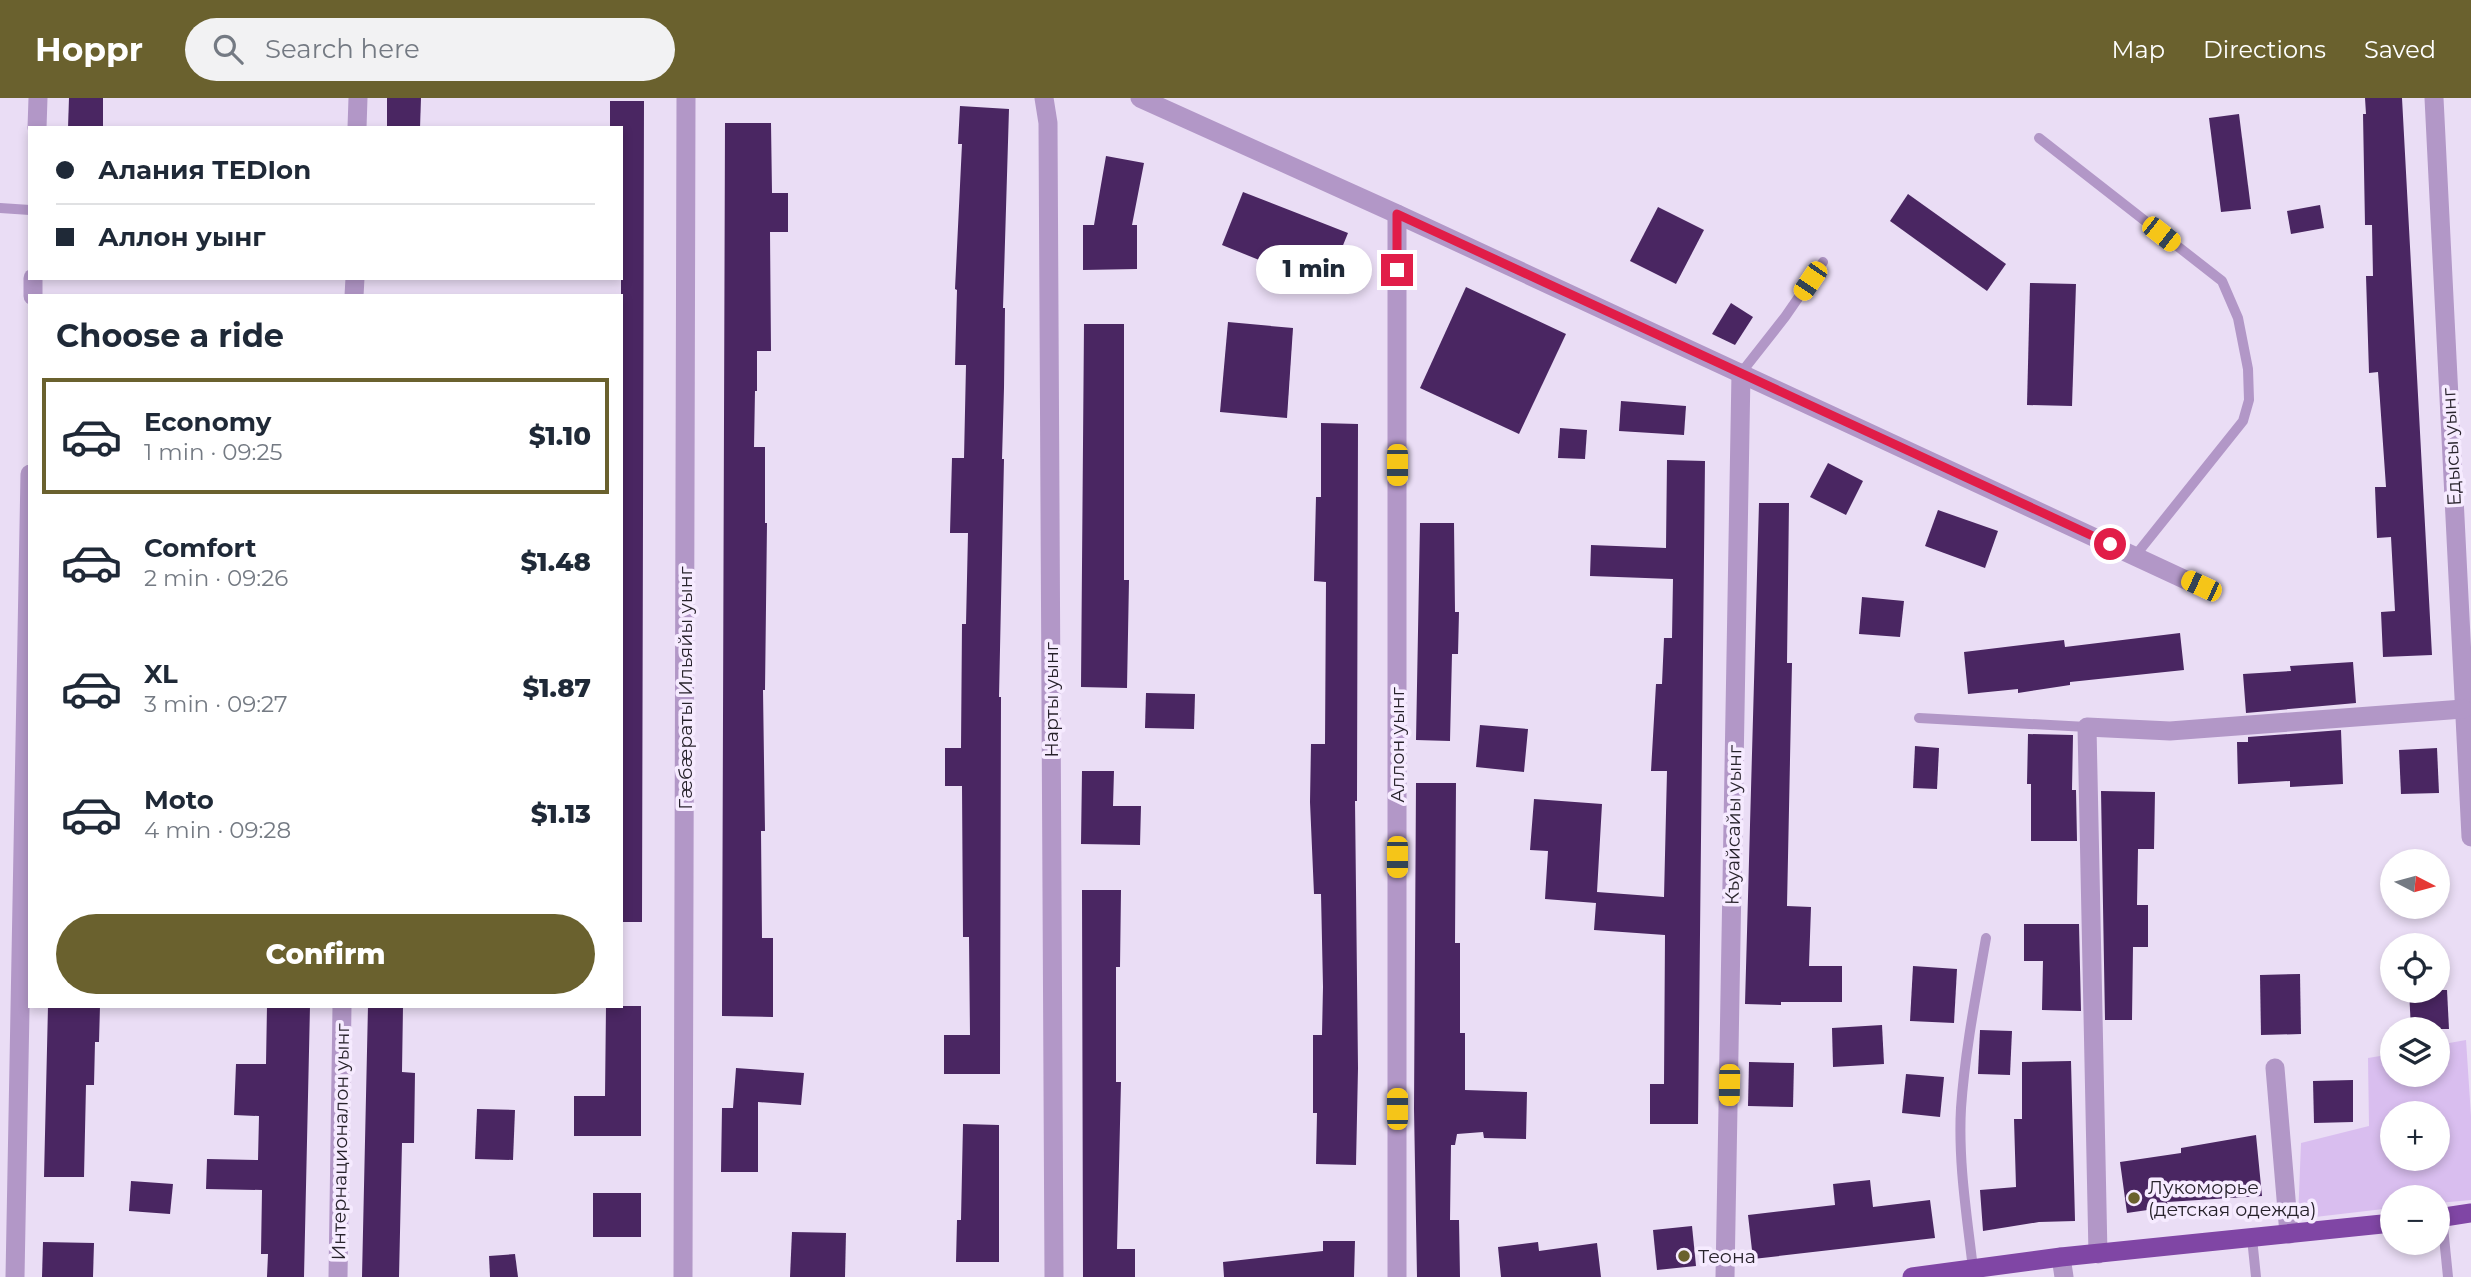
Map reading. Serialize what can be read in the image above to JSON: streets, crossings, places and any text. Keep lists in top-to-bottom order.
{
  "streets": {
    "street": [
      "Едысы уынг",
      "Гæбæраты Ильяйы уынг",
      "Нарты уынг",
      "Аллон уынг",
      "Къуайсайы уынг",
      "Интернационалон уынг"
    ]
  },
  "places": ["Лукоморье (детская одежда)", "Теона"],
  "north": "right",
  "page": {
    "header": "Hoppr",
    "search": "Search here",
    "nav": ["Map", "Directions", "Saved"],
    "banner": ["Алания ТEDIon", "Аллон уынг"],
    "bubble": "1 min",
    "heading": "Choose a ride",
    "list": [
      {
        "name": "Economy",
        "note": "1 min · 09:25",
        "value": "$1.10"
      },
      {
        "name": "Comfort",
        "note": "2 min · 09:26",
        "value": "$1.48"
      },
      {
        "name": "XL",
        "note": "3 min · 09:27",
        "value": "$1.87"
      },
      {
        "name": "Moto",
        "note": "4 min · 09:28",
        "value": "$1.13"
      }
    ],
    "map_buttons": ["+", "−"],
    "buttons": "Confirm"
  }
}
